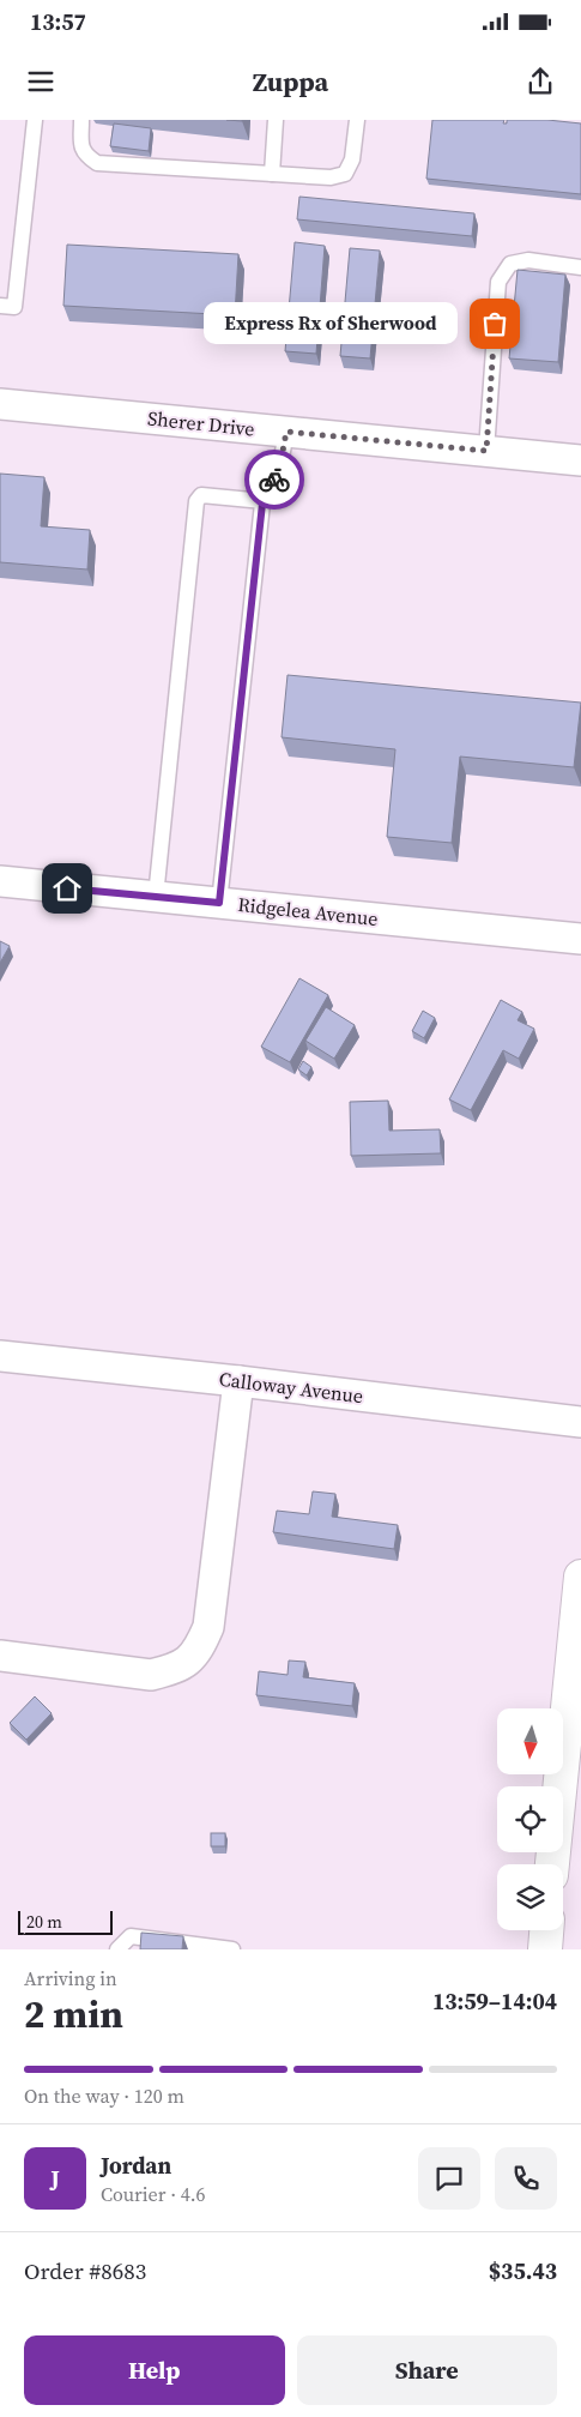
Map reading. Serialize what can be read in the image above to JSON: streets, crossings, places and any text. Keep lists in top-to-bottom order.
{
  "streets": {
    "street": ["Sherer Drive", "Ridgelea Avenue", "Calloway Avenue"]
  },
  "places": ["Express Rx of Sherwood"],
  "scale_bar": "20 m",
  "north": "bottom",
  "page": {
    "status": "13:57",
    "header": "Zuppa",
    "bubble": "Express Rx of Sherwood",
    "scale": "20 m",
    "heading": ["2 min", "Arriving in", "13:59–14:04"],
    "panel": [
      "Jordan",
      "Courier · 4.6",
      "Order #8683",
      "$35.43"
    ],
    "bar": "On the way · 120 m",
    "round": "J",
    "buttons": ["Help", "Share"]
  }
}
